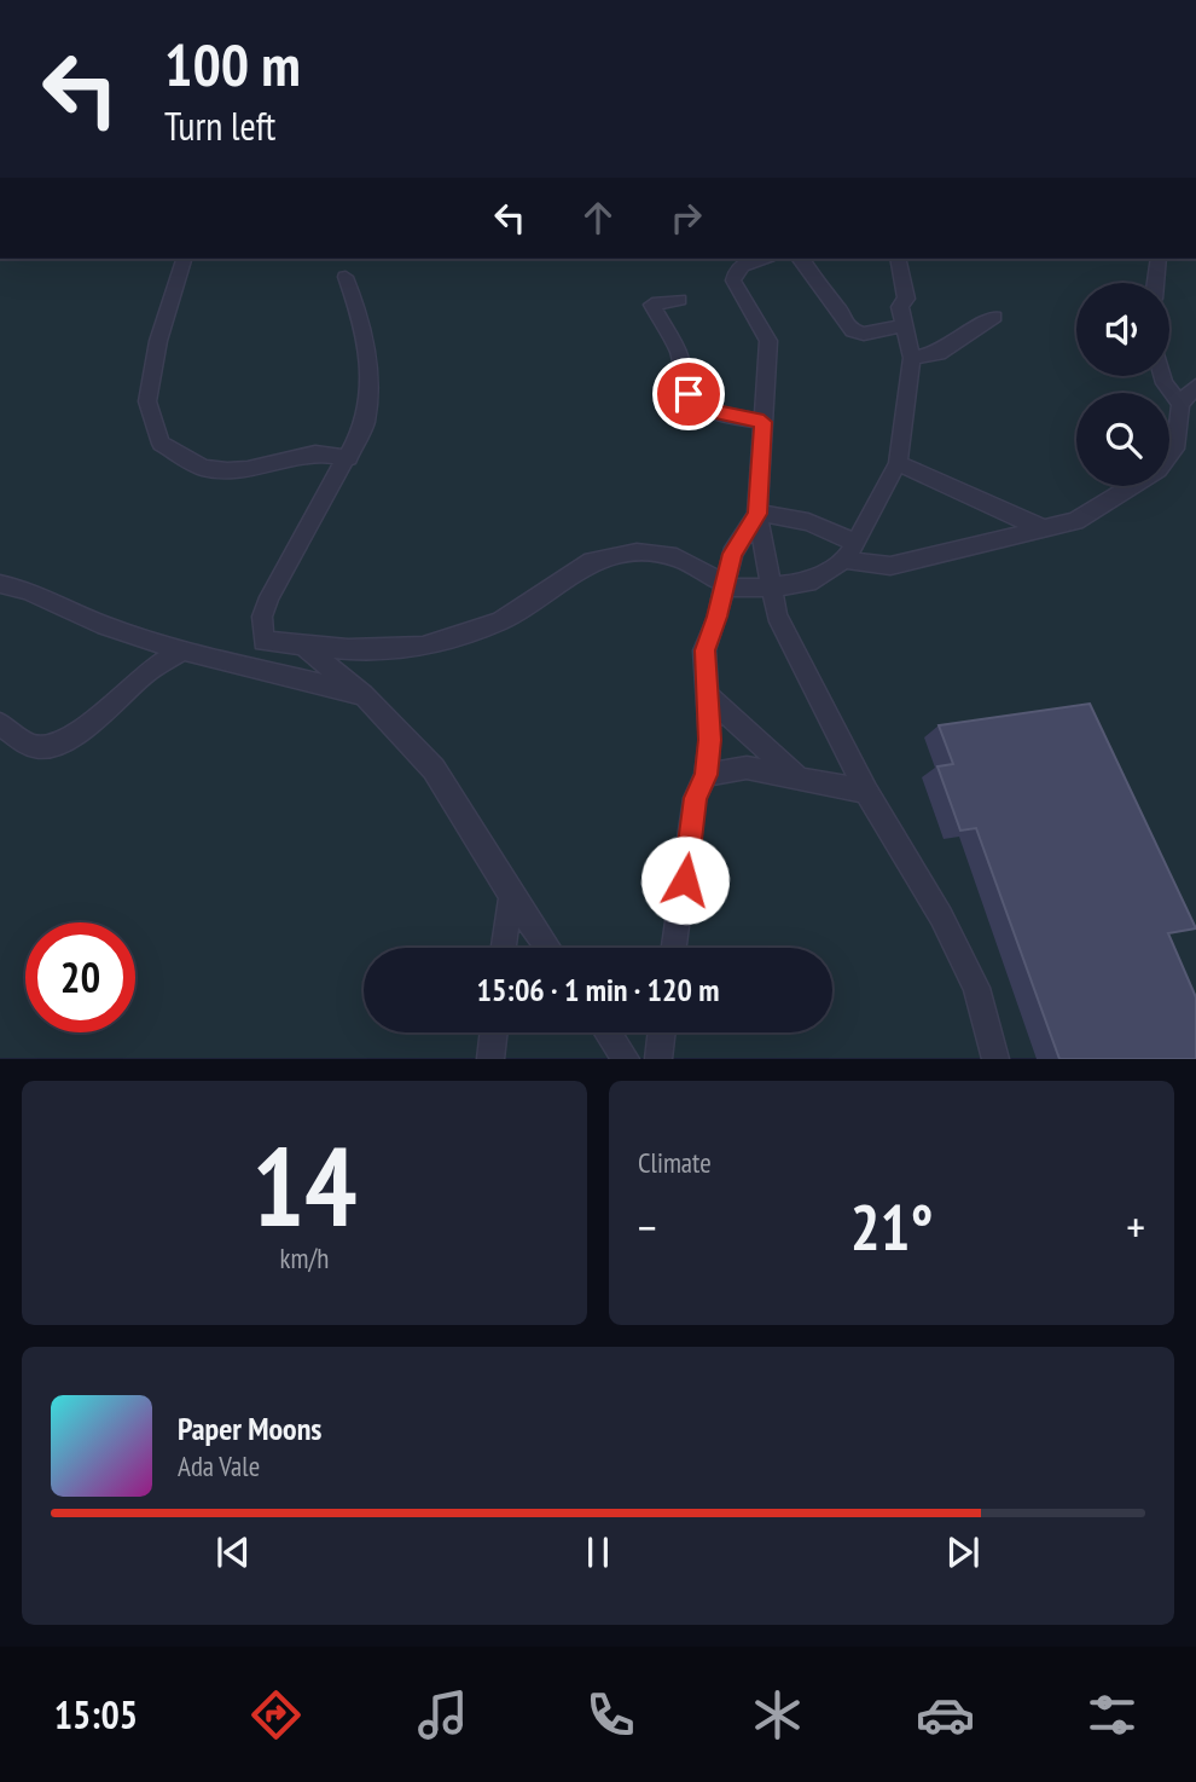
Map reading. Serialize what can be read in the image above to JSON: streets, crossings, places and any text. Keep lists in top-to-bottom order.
{
  "page": {
    "turn": ["100 m", "Turn left"],
    "limit": "20",
    "trip": "15:06 · 1 min · 120 m",
    "tile": [
      ["14", "km/h"],
      "Climate"
    ],
    "heat": ["−", "21°", "+"],
    "song": ["Paper Moons", "Ada Vale"],
    "tabs": "15:05"
  }
}
